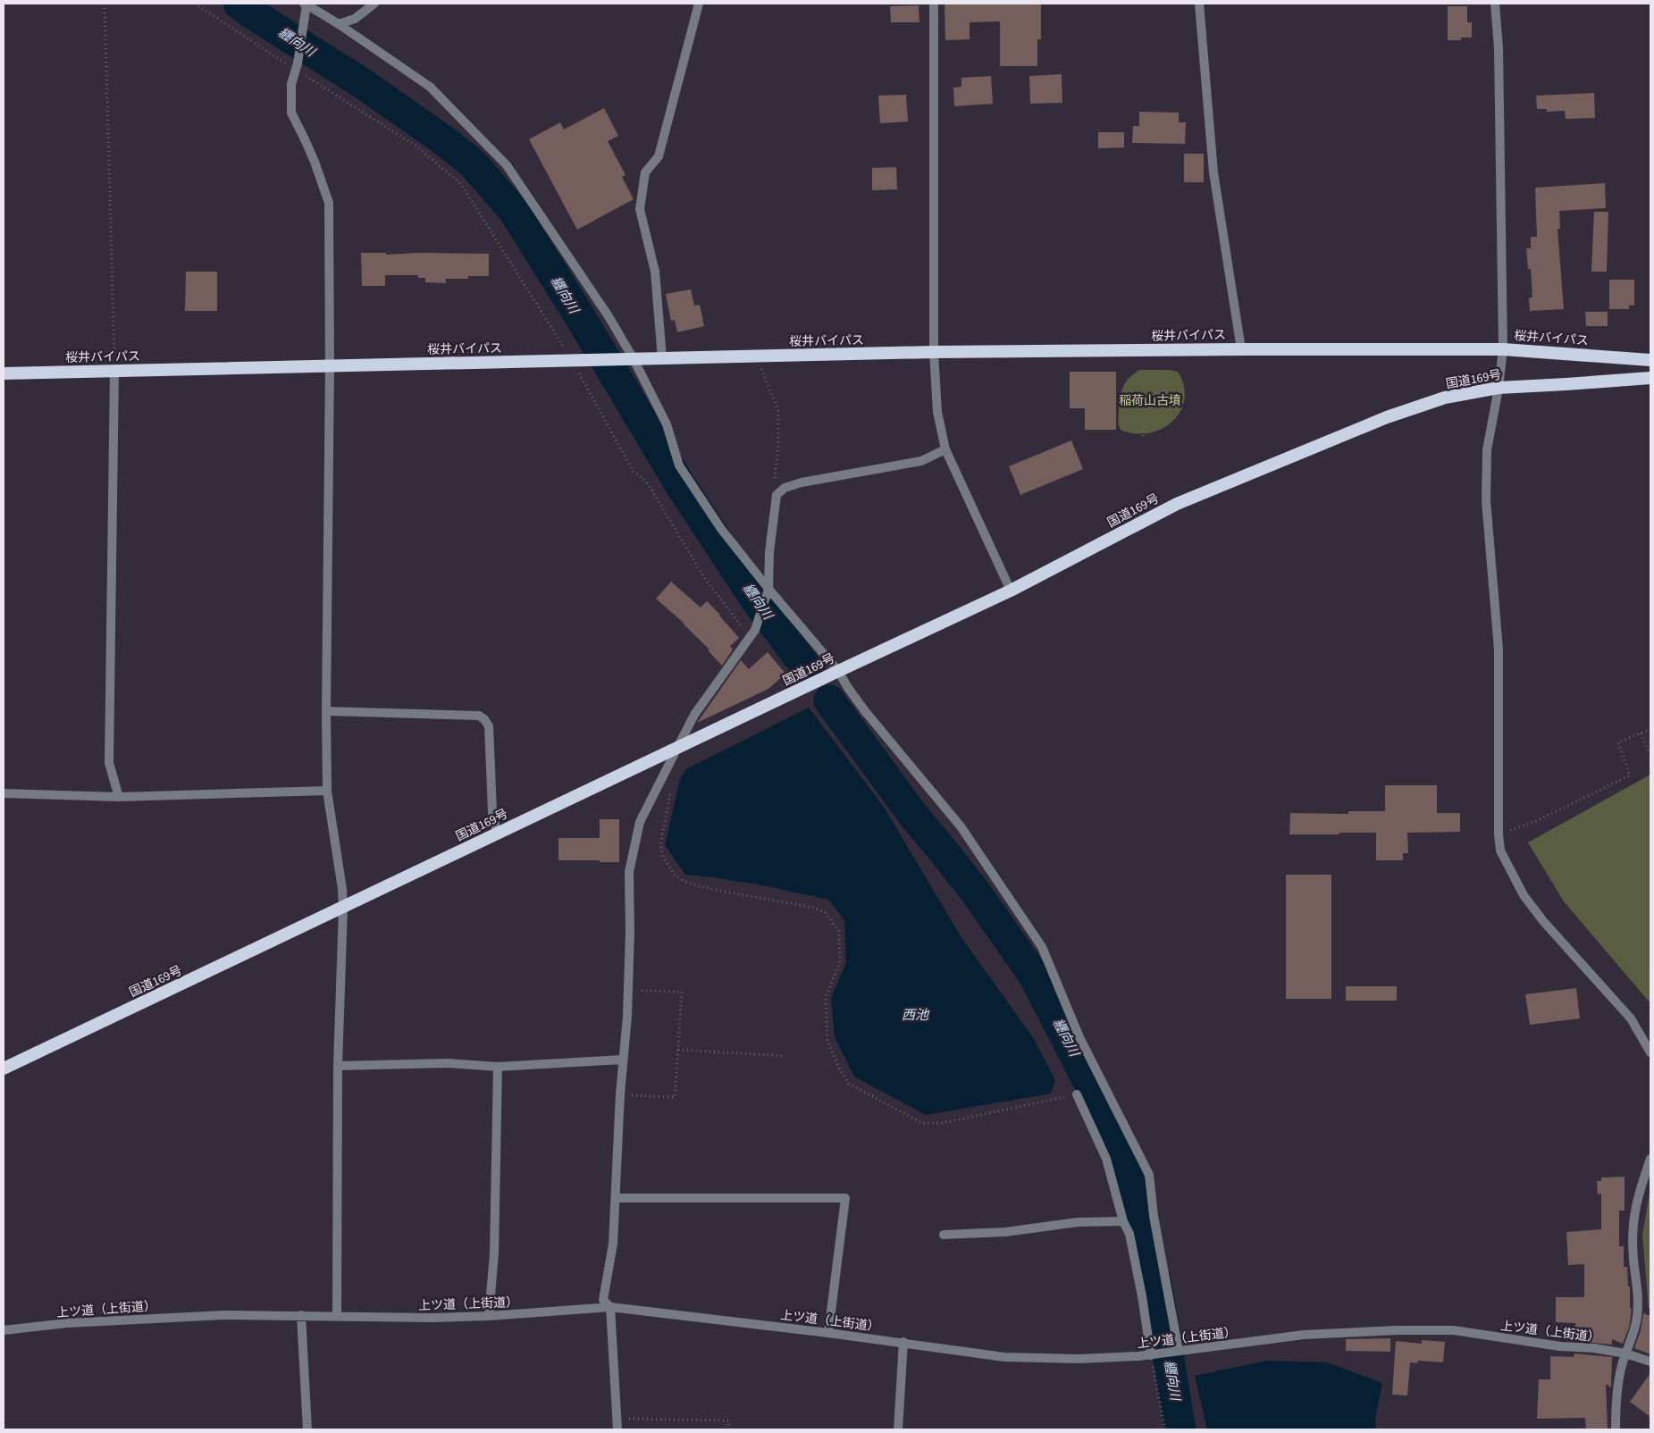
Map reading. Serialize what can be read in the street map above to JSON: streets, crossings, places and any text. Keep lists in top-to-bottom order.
{
  "streets": {
    "highway": ["桜井バイパス", "国道169号"],
    "street": ["上ツ道（上街道）"]
  },
  "water": ["纒向川", "西池"],
  "parks": ["稲荷山古墳"]
}
